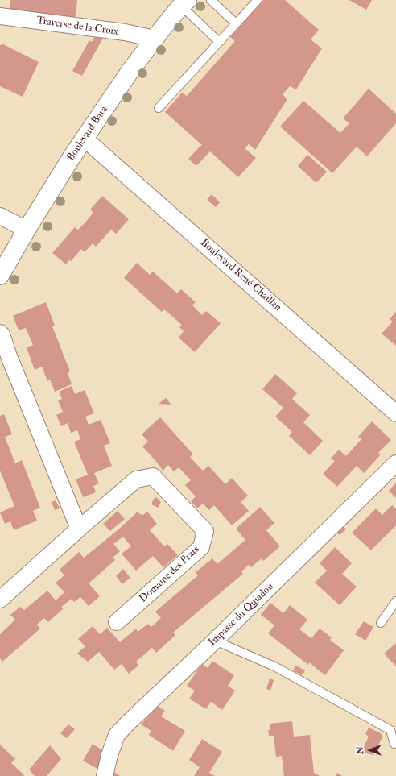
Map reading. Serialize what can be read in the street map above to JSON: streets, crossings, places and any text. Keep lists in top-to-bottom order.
{
  "streets": {
    "street": [
      "Traverse de la Croix",
      "Boulevard Bara",
      "Boulevard René Chaillan",
      "Domaine des Prats",
      "Impasse du Quiadou"
    ]
  },
  "crossings": [
    ["Traverse de la Croix", "Boulevard Bara"],
    ["Boulevard Bara", "Boulevard René Chaillan"]
  ],
  "north": "left"
}
